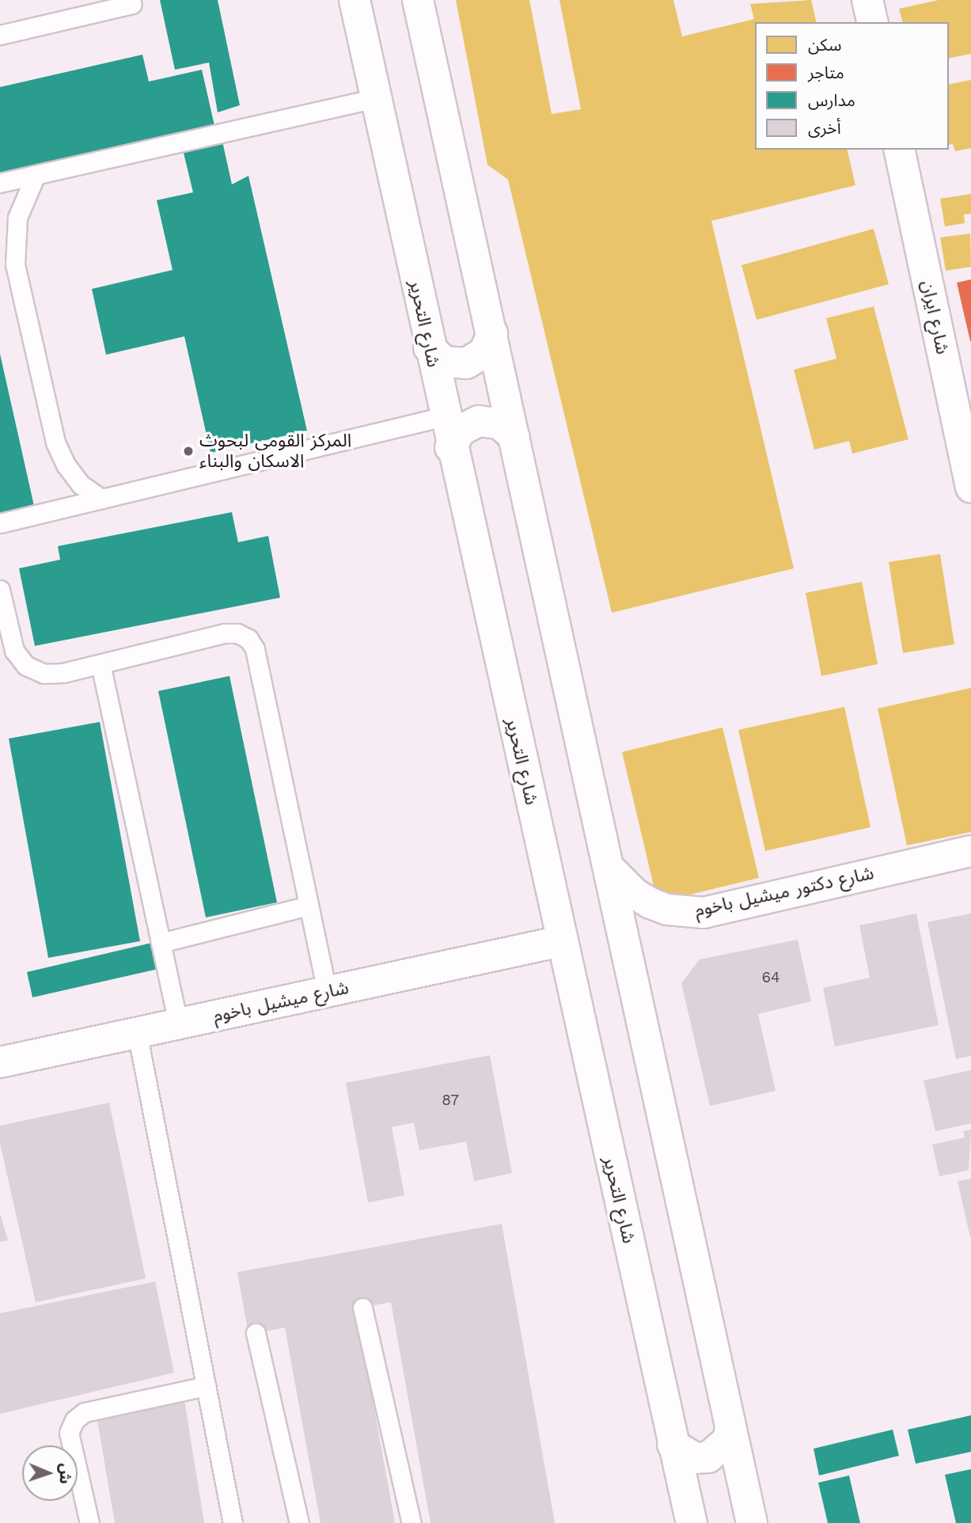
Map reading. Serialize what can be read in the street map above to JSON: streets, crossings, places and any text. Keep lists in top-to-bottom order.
{
  "streets": {
    "main road": [
      "شارع ايران",
      "شارع التحرير",
      "شارع دكتور ميشيل باخوم",
      "شارع ميشيل باخوم"
    ]
  },
  "crossings": [
    ["شارع التحرير", "شارع ميشيل باخوم"]
  ],
  "places": ["المركز القومي لبحوث الاسكان والبناء"],
  "house_numbers": ["64", "87"],
  "legend": [
    "سكن",
    "متاجر",
    "مدارس",
    "أخرى"
  ],
  "north": "right"
}
